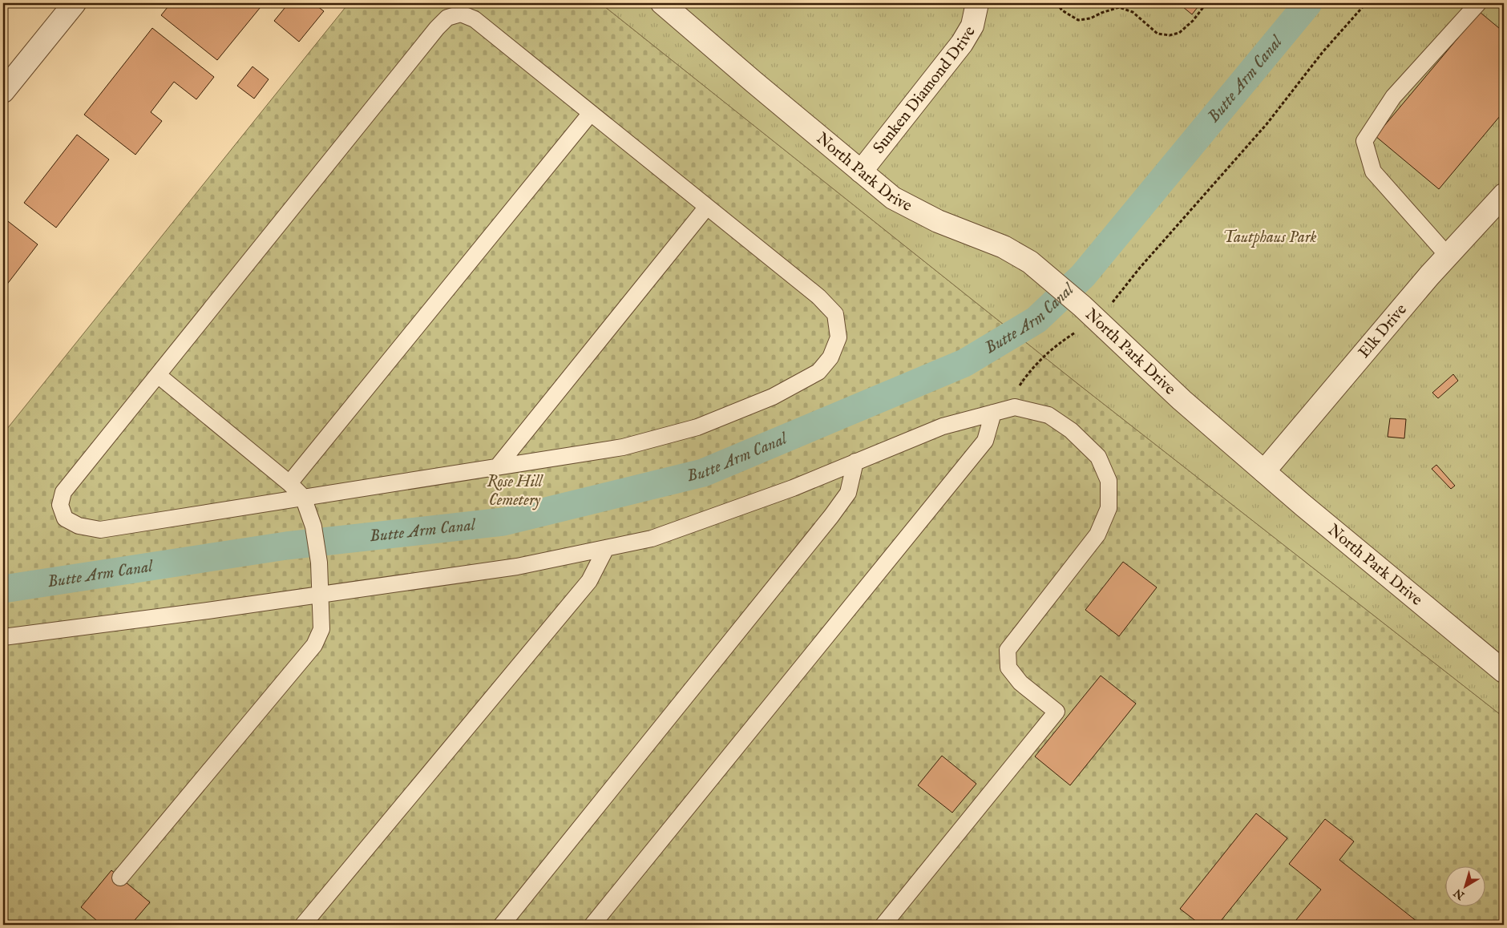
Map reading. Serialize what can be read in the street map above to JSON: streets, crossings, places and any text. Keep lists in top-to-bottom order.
{
  "streets": {
    "street": ["Sunken Diamond Drive", "North Park Drive", "Elk Drive"]
  },
  "crossings": [
    ["Sunken Diamond Drive", "North Park Drive"],
    ["North Park Drive", "Elk Drive"]
  ],
  "water": ["Butte Arm Canal"],
  "parks": ["Tautphaus Park", "Rose Hill Cemetery"],
  "north": "bottom left"
}
